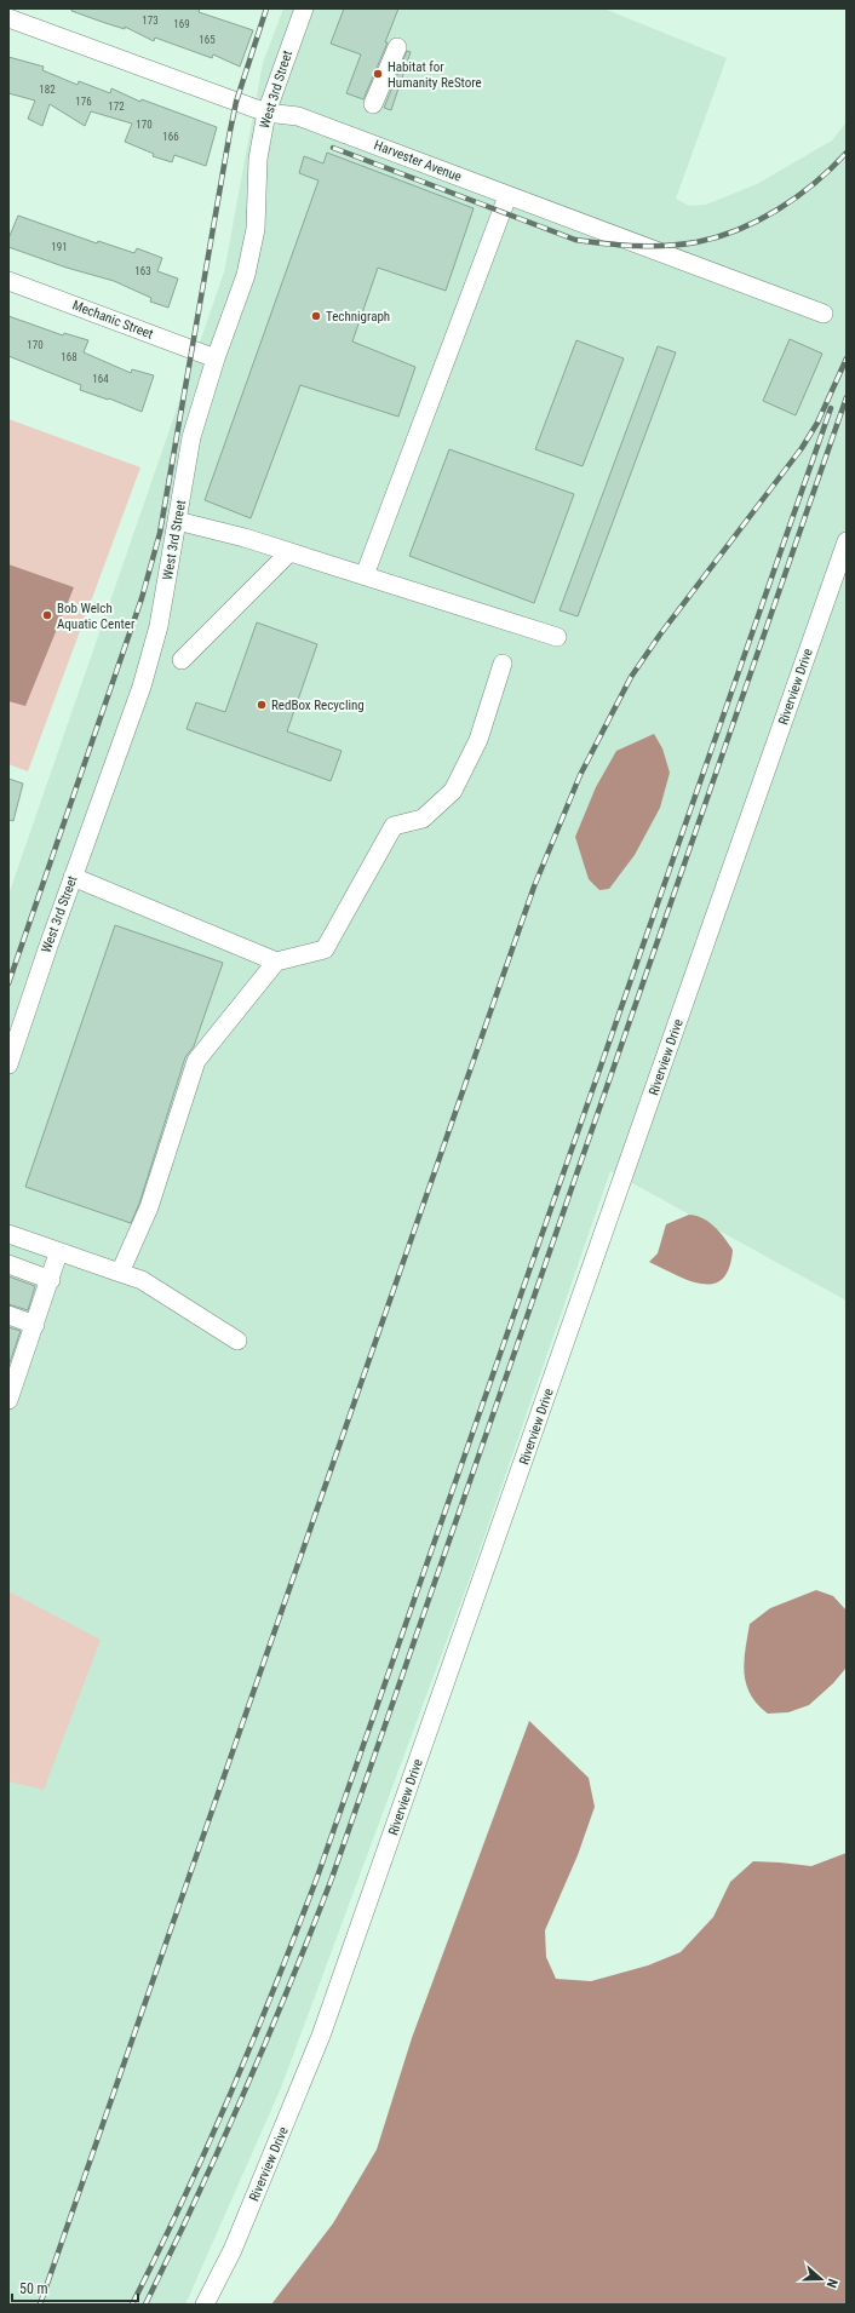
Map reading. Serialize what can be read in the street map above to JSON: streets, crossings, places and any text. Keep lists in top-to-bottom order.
{
  "streets": {
    "street": [
      "West 3rd Street",
      "Harvester Avenue",
      "Mechanic Street",
      "Riverview Drive"
    ]
  },
  "crossings": [
    ["West 3rd Street", "Harvester Avenue"],
    ["West 3rd Street", "Mechanic Street"]
  ],
  "places": [
    "Habitat for Humanity ReStore",
    "Technigraph",
    "Bob Welch Aquatic Center",
    "RedBox Recycling"
  ],
  "house_numbers": [
    "173",
    "169",
    "165",
    "182",
    "176",
    "172",
    "170",
    "166",
    "191",
    "163",
    "170",
    "168",
    "164"
  ],
  "scale_bar": "50 m",
  "north": "right"
}
